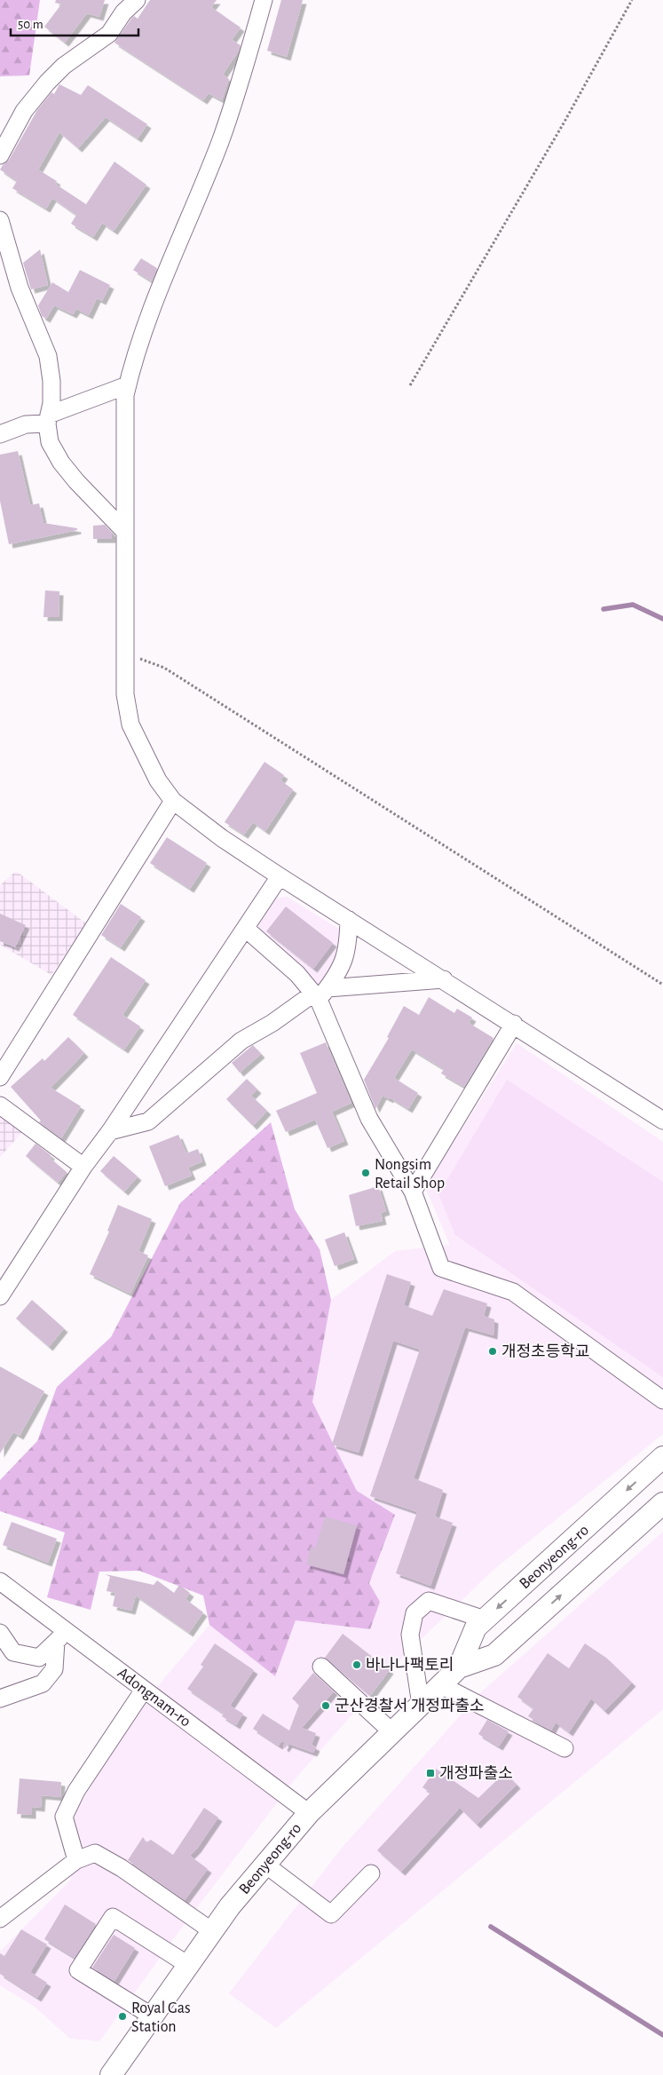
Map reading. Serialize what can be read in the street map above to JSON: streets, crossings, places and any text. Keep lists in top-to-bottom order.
{
  "streets": {
    "main road": ["Beonyeong-ro"],
    "street": ["Adongnam-ro"]
  },
  "crossings": [
    ["Beonyeong-ro", "Adongnam-ro"]
  ],
  "places": {
    "other": [
      "Nongsim Retail Shop",
      "개정초등학교",
      "바나나팩토리",
      "군산경찰서 개정파출소",
      "Royal Gas Station"
    ],
    "transit": ["개정파출소"]
  },
  "scale_bar": "50 m"
}
